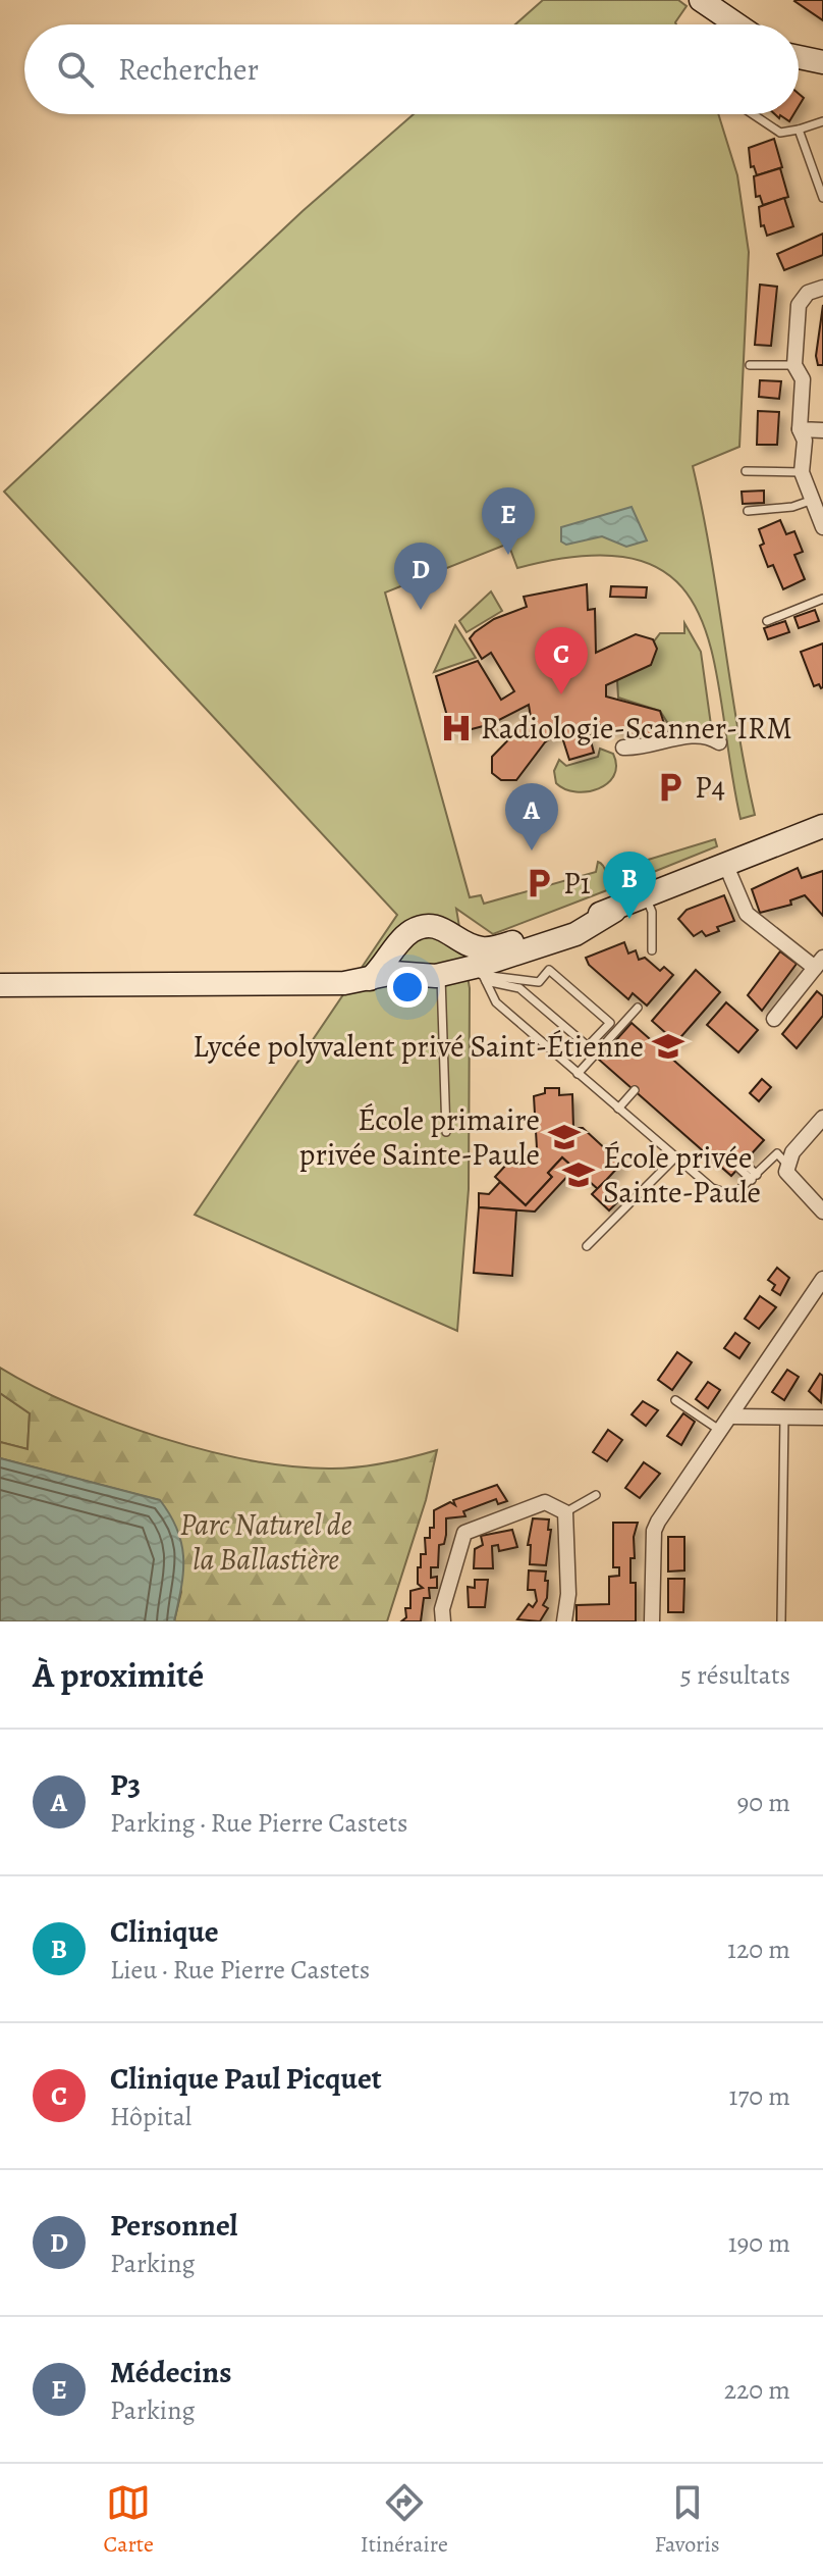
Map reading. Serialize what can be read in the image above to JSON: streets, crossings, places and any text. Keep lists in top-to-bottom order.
{
  "parks": ["Parc Naturel de la Ballastière"],
  "places": {
    "hospital": ["Radiologie-Scanner-IRM"],
    "parking": ["P4", "P1"],
    "school or university": ["Lycée polyvalent privé Saint-Étienne", "École primaire privée Sainte-Paule", "École privée Sainte-Paule"]
  },
  "page": {
    "search": "Rechercher",
    "pins": [
      "E",
      "D",
      "C",
      "A",
      "B"
    ],
    "heading": ["À proximité", "5 résultats"],
    "list": [
      {
        "mark": "A",
        "name": "P3",
        "note": "Parking · Rue Pierre Castets",
        "value": "90 m"
      },
      {
        "mark": "B",
        "name": "Clinique",
        "note": "Lieu · Rue Pierre Castets",
        "value": "120 m"
      },
      {
        "mark": "C",
        "name": "Clinique Paul Picquet",
        "note": "Hôpital",
        "value": "170 m"
      },
      {
        "mark": "D",
        "name": "Personnel",
        "note": "Parking",
        "value": "190 m"
      },
      {
        "mark": "E",
        "name": "Médecins",
        "note": "Parking",
        "value": "220 m"
      }
    ],
    "nav": ["Carte", "Itinéraire", "Favoris"]
  }
}
